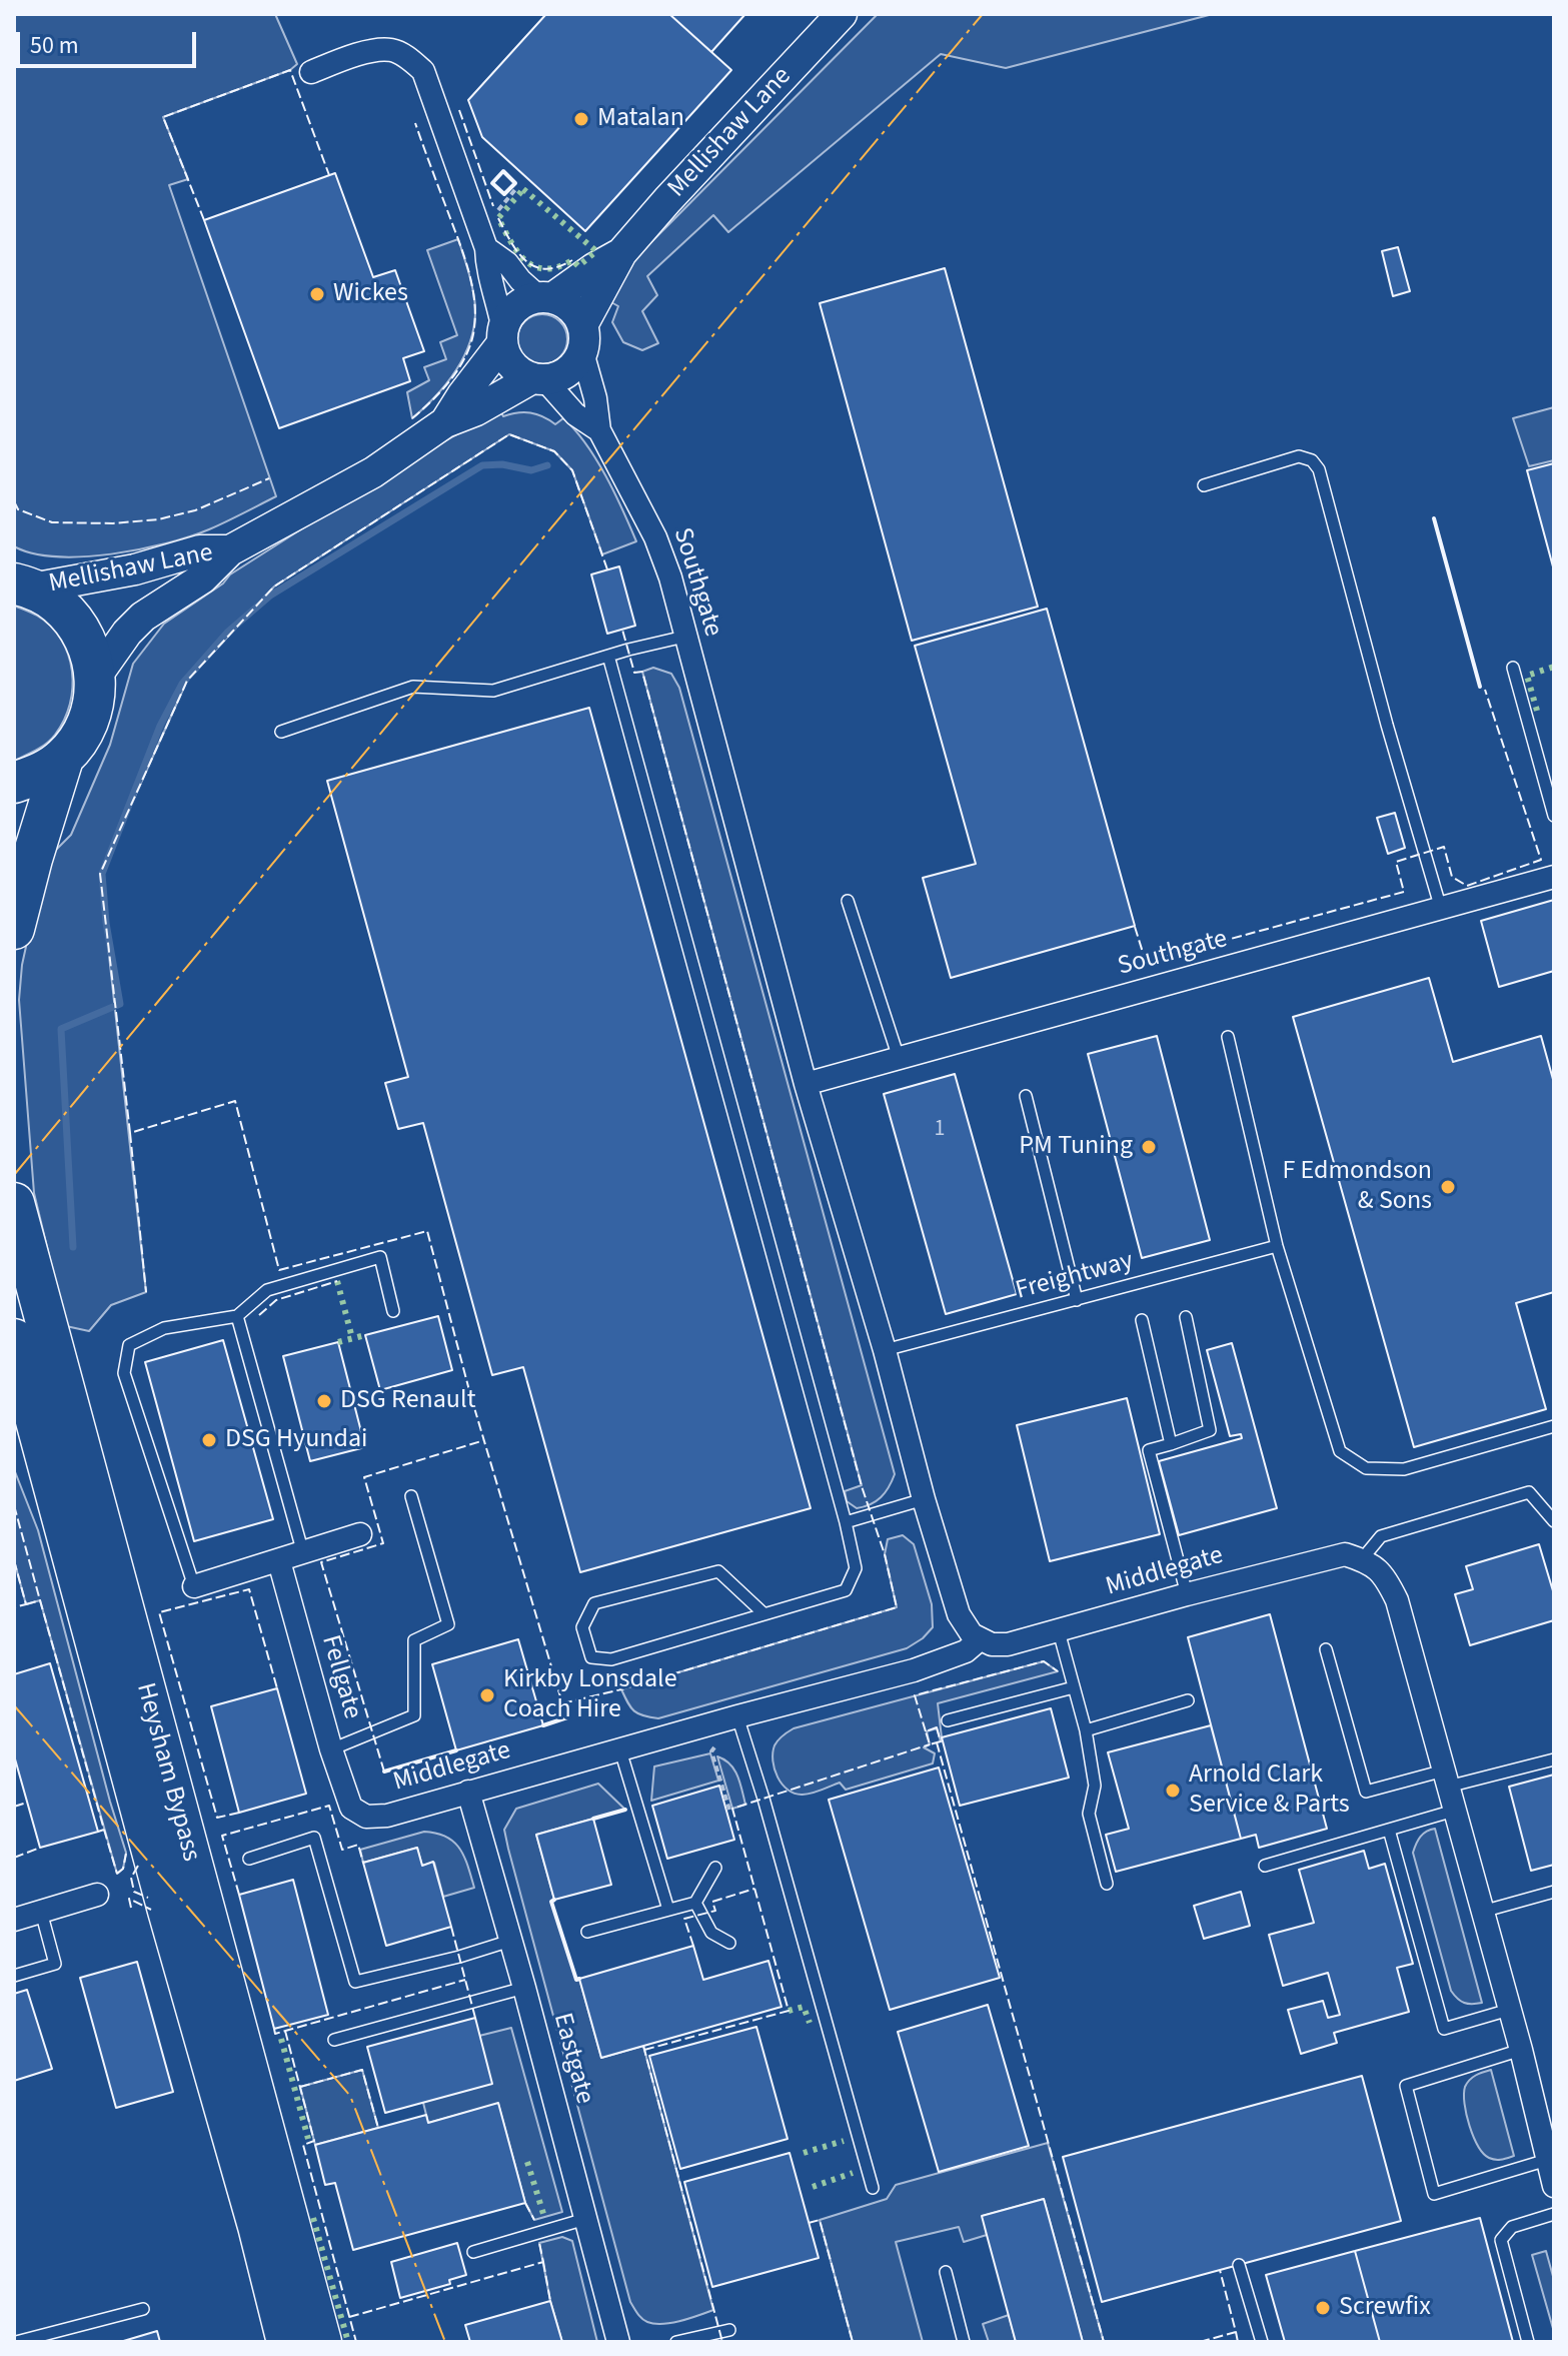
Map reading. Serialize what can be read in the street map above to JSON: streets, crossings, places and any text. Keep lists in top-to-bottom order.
{
  "streets": {
    "highway": ["Heysham Bypass"],
    "main road": ["Mellishaw Lane"],
    "street": [
      "Southgate",
      "Middlegate",
      "Fellgate",
      "Eastgate"
    ],
    "lane": ["Freightway"]
  },
  "crossings": [
    ["Mellishaw Lane", "Southgate"],
    ["Southgate", "Freightway"],
    ["Southgate", "Middlegate"],
    ["Middlegate", "Fellgate"],
    ["Middlegate", "Eastgate"]
  ],
  "places": [
    "Matalan",
    "Wickes",
    "PM Tuning",
    "F Edmondson & Sons",
    "DSG Renault",
    "DSG Hyundai",
    "Kirkby Lonsdale Coach Hire",
    "Arnold Clark Service & Parts",
    "Screwfix"
  ],
  "house_numbers": ["1"],
  "scale_bar": "50 m"
}
